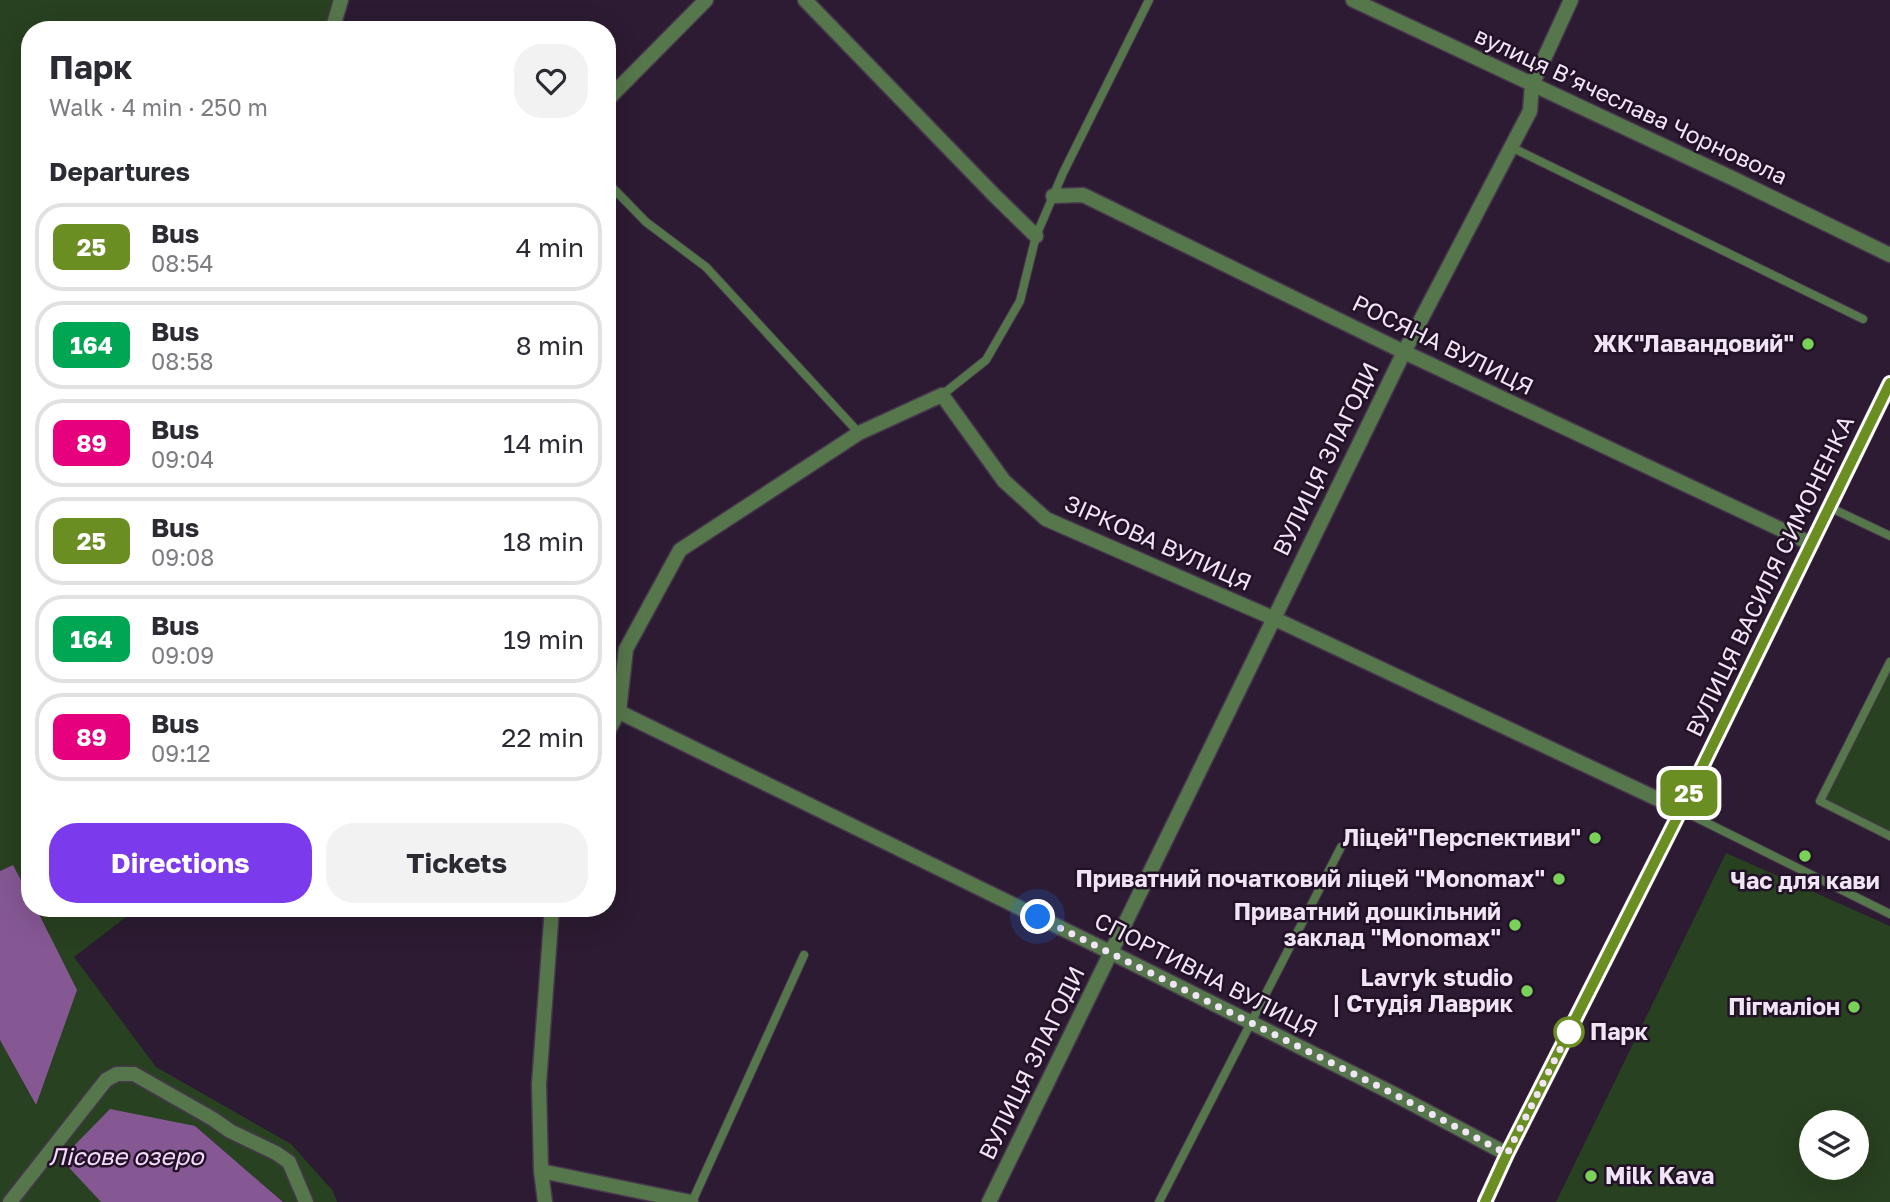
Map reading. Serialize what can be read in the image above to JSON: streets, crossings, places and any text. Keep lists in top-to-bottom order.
{
  "streets": {
    "street": [
      "вулиця Вʼячеслава Чорновола",
      "РОСЯНА ВУЛИЦЯ",
      "ВУЛИЦЯ ЗЛАГОДИ",
      "ЗІРКОВА ВУЛИЦЯ",
      "ВУЛИЦЯ ВАСИЛЯ СИМОНЕНКА",
      "СПОРТИВНА ВУЛИЦЯ"
    ]
  },
  "crossings": [
    ["вулиця Вʼячеслава Чорновола", "ВУЛИЦЯ ЗЛАГОДИ"],
    ["РОСЯНА ВУЛИЦЯ", "ВУЛИЦЯ ЗЛАГОДИ"],
    ["РОСЯНА ВУЛИЦЯ", "ВУЛИЦЯ ВАСИЛЯ СИМОНЕНКА"],
    ["ВУЛИЦЯ ЗЛАГОДИ", "ЗІРКОВА ВУЛИЦЯ"],
    ["ВУЛИЦЯ ЗЛАГОДИ", "СПОРТИВНА ВУЛИЦЯ"],
    ["ЗІРКОВА ВУЛИЦЯ", "ВУЛИЦЯ ВАСИЛЯ СИМОНЕНКА"],
    ["ВУЛИЦЯ ВАСИЛЯ СИМОНЕНКА", "СПОРТИВНА ВУЛИЦЯ"]
  ],
  "water": ["Лісове озеро"],
  "places": [
    "ЖК\"Лавандовий\"",
    "Ліцей\"Перспективи\"",
    "Час для кави",
    "Приватний початковий ліцей \"Monomax\"",
    "Приватний дошкільний заклад \"Monomax\"",
    "Lavryk studio | Студія Лаврик",
    "Пігмаліон",
    "Парк",
    "Milk Kava"
  ],
  "lines": ["bus line 25"],
  "page": {
    "on_map": "25",
    "heading": [
      ["Парк", "Walk · 4 min · 250 m"],
      "Departures"
    ],
    "list": [
      {
        "mark": "25",
        "name": "Bus",
        "note": "08:54",
        "value": "4 min"
      },
      {
        "mark": "164",
        "name": "Bus",
        "note": "08:58",
        "value": "8 min"
      },
      {
        "mark": "89",
        "name": "Bus",
        "note": "09:04",
        "value": "14 min"
      },
      {
        "mark": "25",
        "name": "Bus",
        "note": "09:08",
        "value": "18 min"
      },
      {
        "mark": "164",
        "name": "Bus",
        "note": "09:09",
        "value": "19 min"
      },
      {
        "mark": "89",
        "name": "Bus",
        "note": "09:12",
        "value": "22 min"
      }
    ],
    "buttons": ["Directions", "Tickets"]
  }
}
